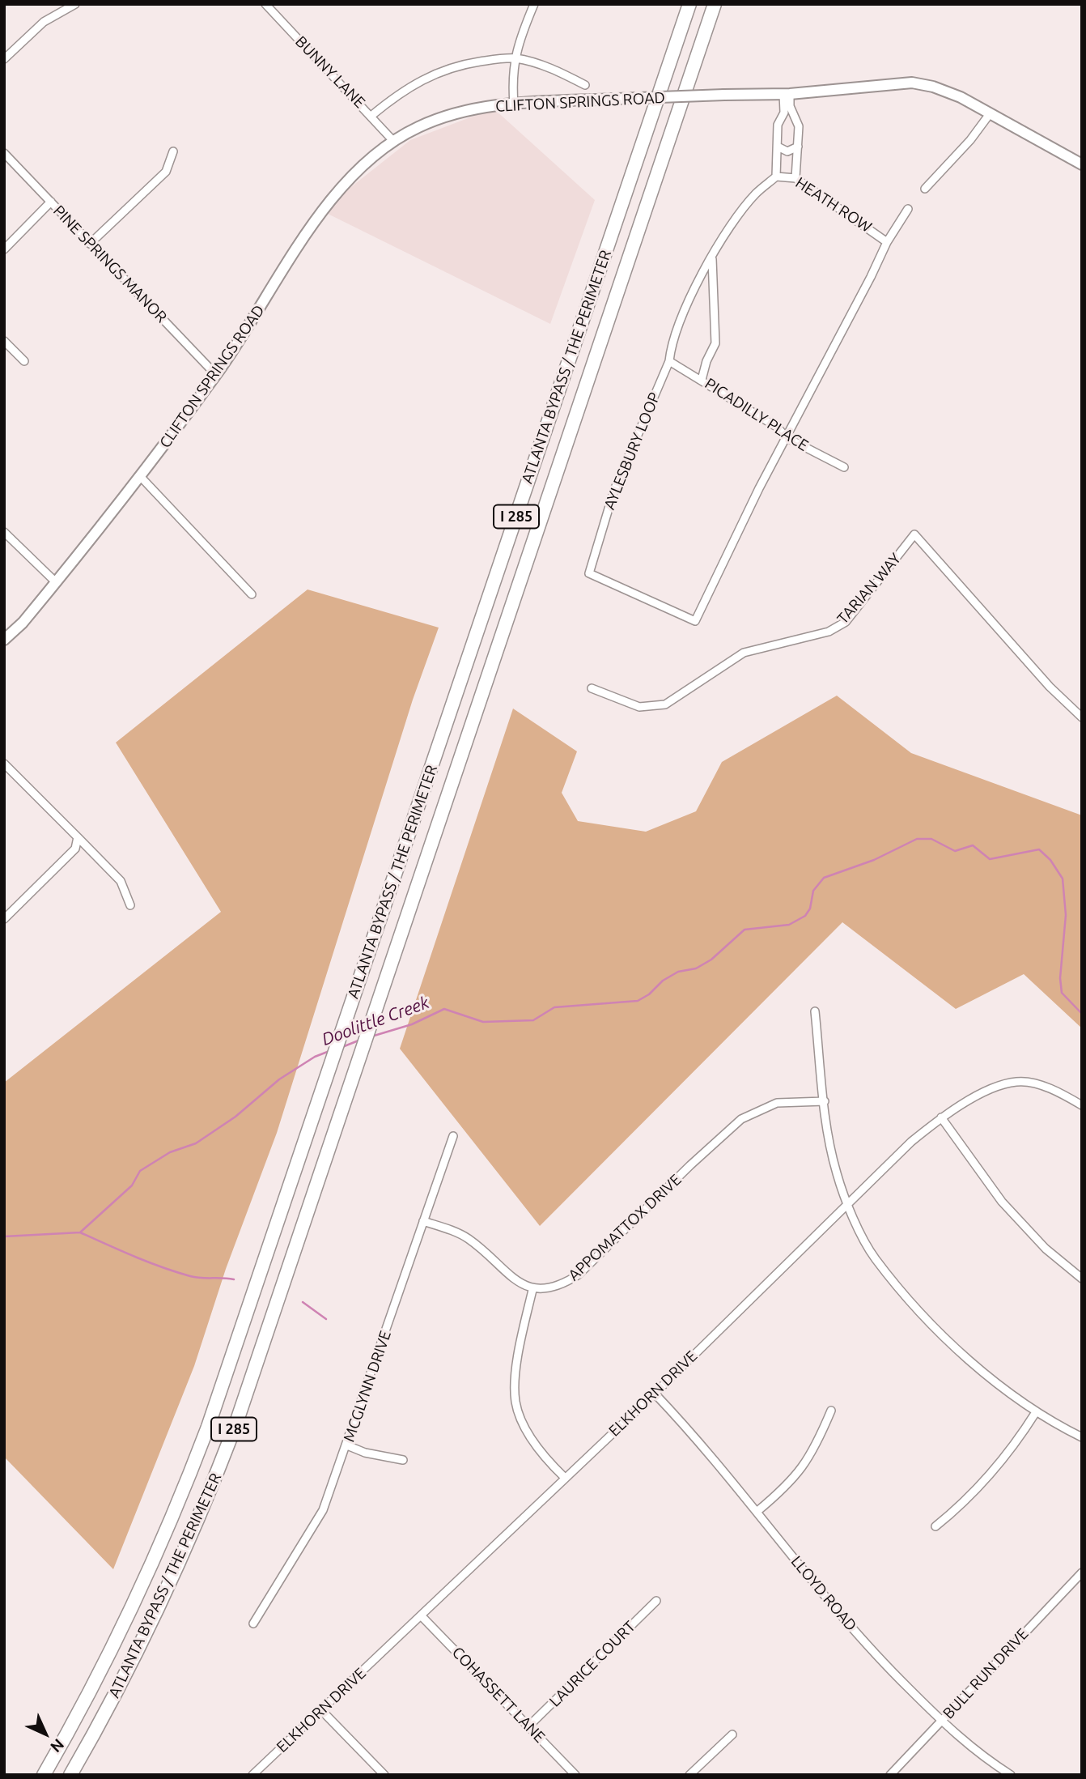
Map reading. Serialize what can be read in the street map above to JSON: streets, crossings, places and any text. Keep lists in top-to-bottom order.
{
  "streets": {
    "highway": ["ATLANTA BYPASS / THE PERIMETER", "I 285"],
    "street": [
      "BUNNY LANE",
      "CLIFTON SPRINGS ROAD",
      "HEATH ROW",
      "PINE SPRINGS MANOR",
      "PICADILLY PLACE",
      "AYLESBURY LOOP",
      "TARIAN WAY",
      "APPOMATTOX DRIVE",
      "MCGLYNN DRIVE",
      "ELKHORN DRIVE",
      "LLOYD ROAD",
      "LAURICE COURT",
      "BULL RUN DRIVE",
      "COHASSETT LANE"
    ]
  },
  "crossings": [
    ["BUNNY LANE", "CLIFTON SPRINGS ROAD"],
    ["CLIFTON SPRINGS ROAD", "PINE SPRINGS MANOR"],
    ["HEATH ROW", "AYLESBURY LOOP"],
    ["PICADILLY PLACE", "AYLESBURY LOOP"],
    ["ELKHORN DRIVE", "LLOYD ROAD"],
    ["ELKHORN DRIVE", "COHASSETT LANE"],
    ["LLOYD ROAD", "BULL RUN DRIVE"],
    ["LAURICE COURT", "COHASSETT LANE"]
  ],
  "water": ["Doolittle Creek"],
  "north": "bottom right"
}
